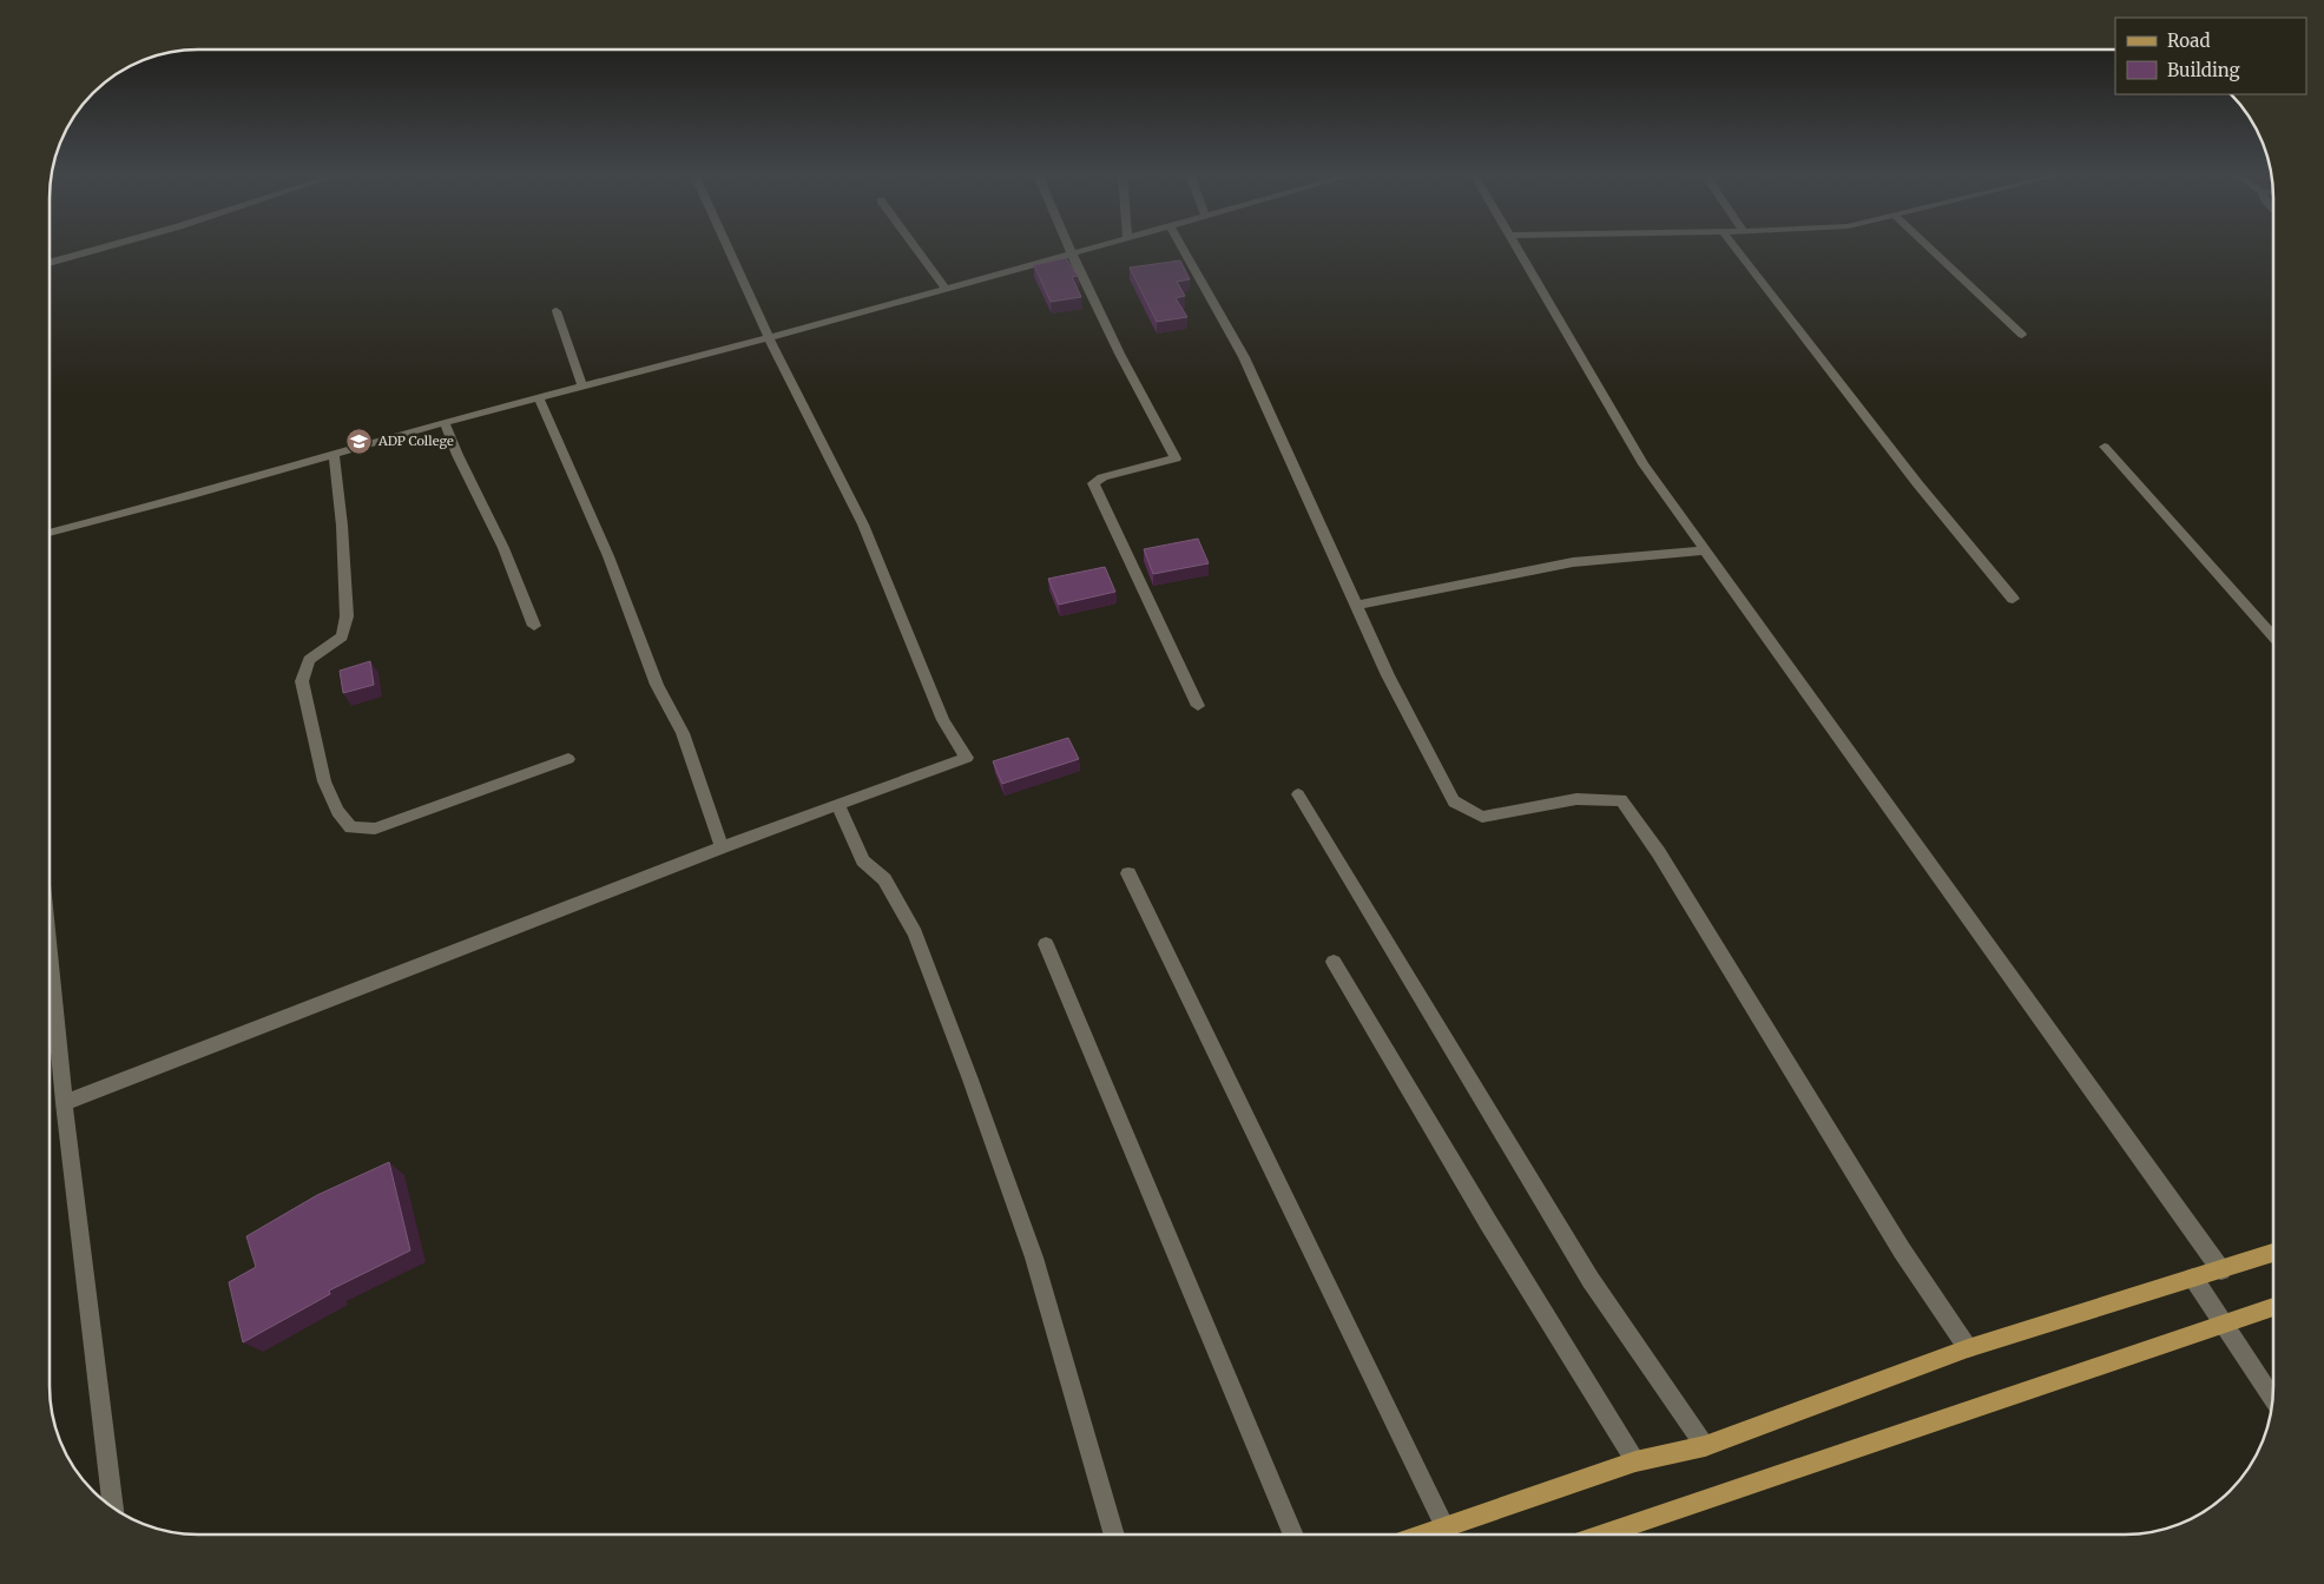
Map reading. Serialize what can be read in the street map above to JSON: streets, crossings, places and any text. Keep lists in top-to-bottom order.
{
  "places": {
    "school or university": ["ADP College"]
  },
  "legend": ["Road", "Building"]
}
